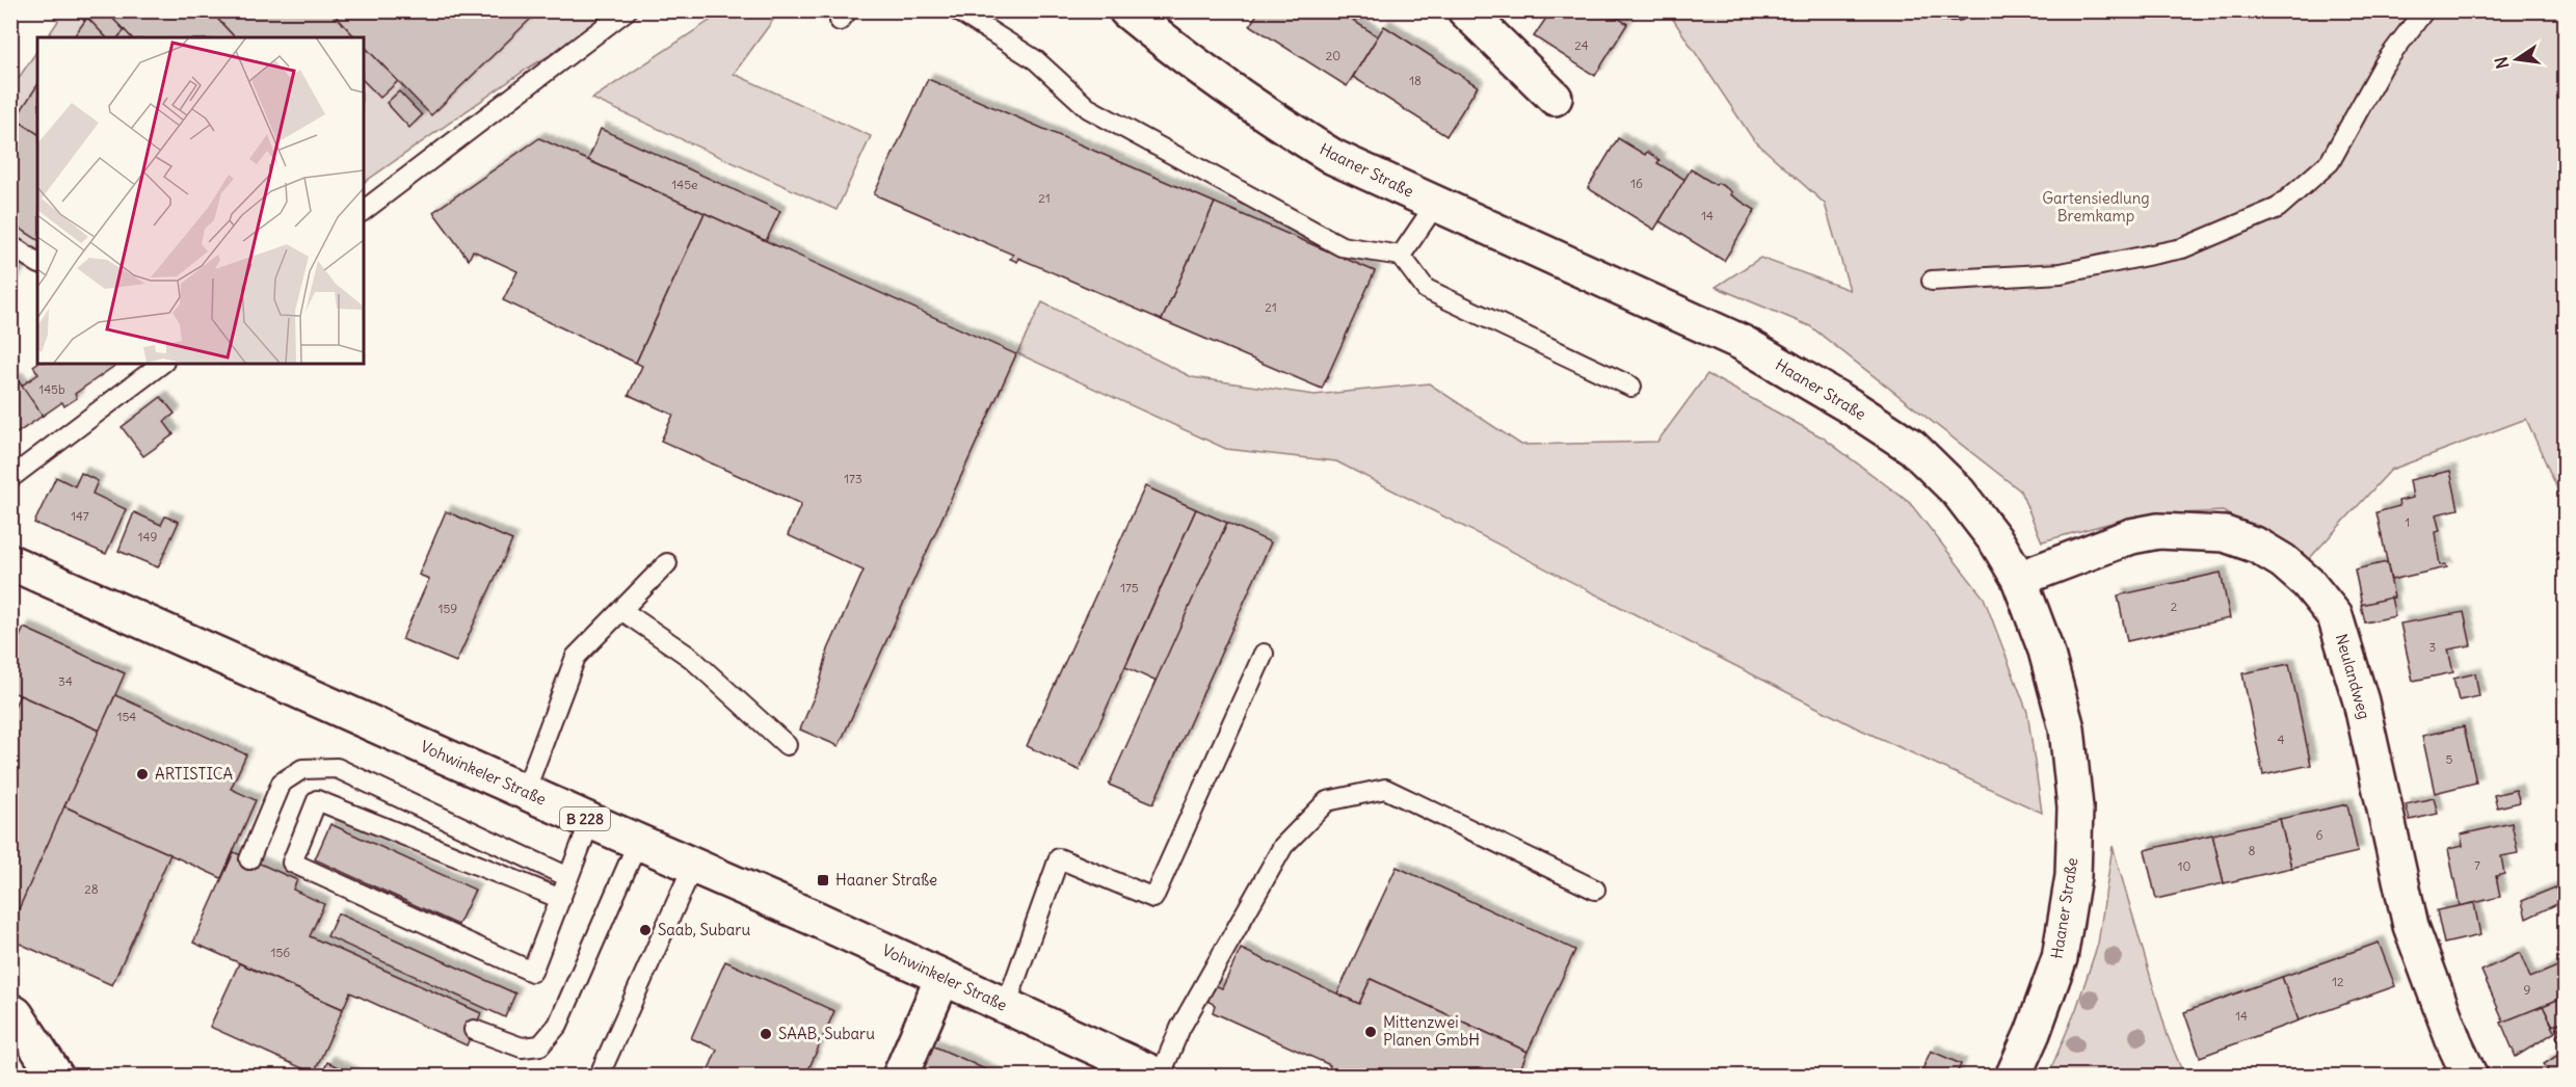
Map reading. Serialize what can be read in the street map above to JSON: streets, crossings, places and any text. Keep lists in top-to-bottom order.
{
  "streets": {
    "main road": [
      "Haaner Straße",
      "Neulandweg",
      "Vohwinkeler Straße",
      "B 228"
    ]
  },
  "crossings": [
    ["Haaner Straße", "Neulandweg"]
  ],
  "parks": ["Gartensiedlung Bremkamp"],
  "places": {
    "other": [
      "ARTISTICA",
      "Saab, Subaru",
      "Mittenzwei Planen GmbH",
      "SAAB, Subaru"
    ],
    "transit": ["Haaner Straße"]
  },
  "house_numbers": [
    "24",
    "20",
    "18",
    "16",
    "145e",
    "21",
    "14",
    "21",
    "145b",
    "173",
    "147",
    "1",
    "149",
    "175",
    "2",
    "159",
    "3",
    "34",
    "154",
    "4",
    "5",
    "6",
    "8",
    "7",
    "10",
    "28",
    "156",
    "12",
    "9",
    "14"
  ],
  "north": "left"
}
